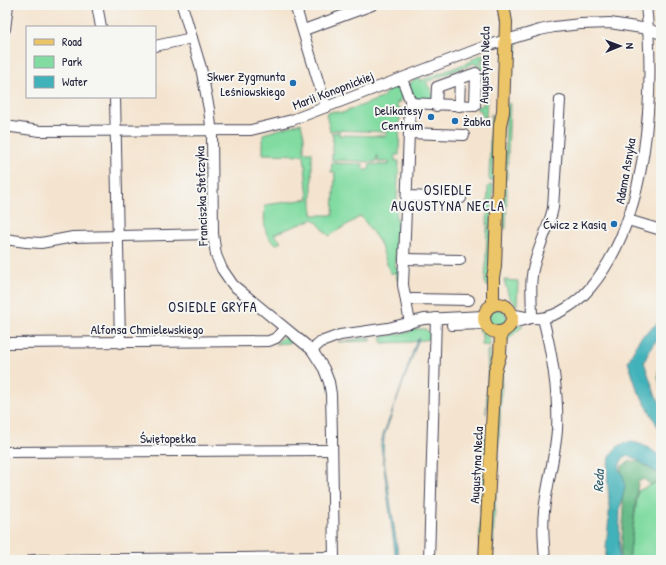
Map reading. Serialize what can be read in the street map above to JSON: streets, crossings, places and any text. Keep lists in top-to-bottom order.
{
  "streets": {
    "main road": ["Augustyna Necla"],
    "street": [
      "Marii Konopnickiej",
      "Adama Asnyka",
      "Franciszka Stefczyka",
      "Alfonsa Chmielewskiego",
      "Świętopełka"
    ]
  },
  "crossings": [
    ["Augustyna Necla", "Marii Konopnickiej"],
    ["Augustyna Necla", "Adama Asnyka"],
    ["Marii Konopnickiej", "Adama Asnyka"],
    ["Marii Konopnickiej", "Franciszka Stefczyka"],
    ["Franciszka Stefczyka", "Alfonsa Chmielewskiego"],
    ["Franciszka Stefczyka", "Świętopełka"]
  ],
  "districts": ["OSIEDLE AUGUSTYNA NECLA", "OSIEDLE GRYFA"],
  "water": ["Reda"],
  "places": [
    "Skwer Zygmunta Leśniowskiego",
    "Delikatesy Centrum",
    "Żabka",
    "Ćwicz z Kasią"
  ],
  "legend": ["Road", "Park", "Water"],
  "north": "right"
}
